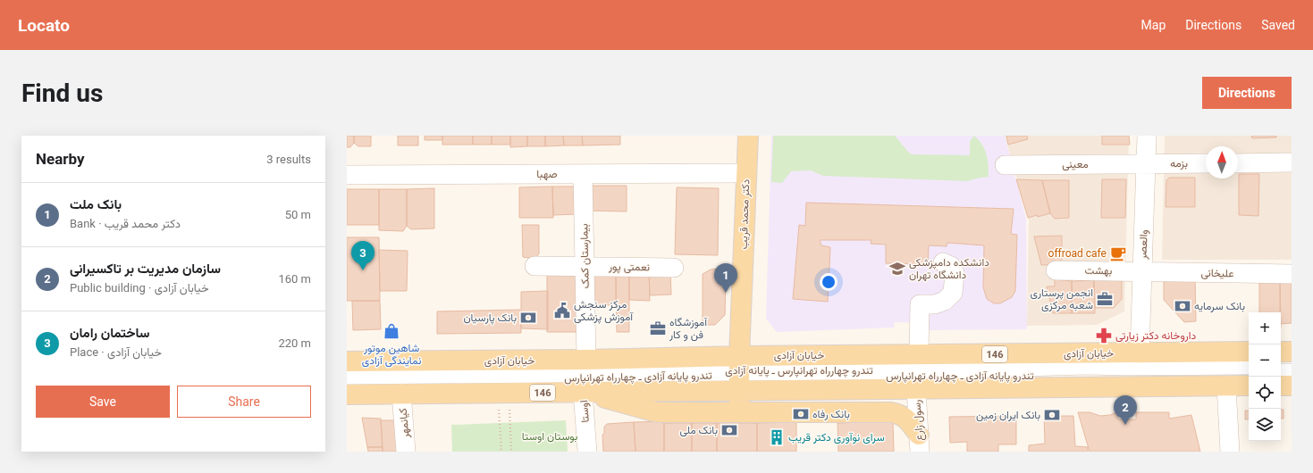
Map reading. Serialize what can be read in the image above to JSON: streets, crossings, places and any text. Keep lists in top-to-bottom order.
{
  "streets": {
    "main road": ["دکتر محمد قریب", "خیابان آزادی", "146"],
    "street": [
      "بزمه",
      "معینی",
      "صهبا",
      "والعصر",
      "بیمارستان کمک",
      "نعمتی پور",
      "بهشت",
      "علیخانی",
      "تندرو چهارراه تهرانپارس ـ پایانه آزادی",
      "تندرو پایانه آزادی ـ چهارراه تهرانپارس",
      "اوستا",
      "رسول زارع",
      "کیانمهر"
    ]
  },
  "crossings": [
    ["بزمه", "معینی"],
    ["بزمه", "والعصر"],
    ["معینی", "والعصر"],
    ["صهبا", "دکتر محمد قریب"],
    ["صهبا", "بیمارستان کمک"],
    ["دکتر محمد قریب", "خیابان آزادی"],
    ["دکتر محمد قریب", "تندرو چهارراه تهرانپارس ـ پایانه آزادی"],
    ["دکتر محمد قریب", "تندرو پایانه آزادی ـ چهارراه تهرانپارس"],
    ["والعصر", "بهشت"],
    ["والعصر", "علیخانی"],
    ["والعصر", "خیابان آزادی"],
    ["بیمارستان کمک", "نعمتی پور"],
    ["بیمارستان کمک", "خیابان آزادی"],
    ["بهشت", "علیخانی"],
    ["خیابان آزادی", "تندرو چهارراه تهرانپارس ـ پایانه آزادی"],
    ["خیابان آزادی", "تندرو پایانه آزادی ـ چهارراه تهرانپارس"],
    ["خیابان آزادی", "اوستا"],
    ["خیابان آزادی", "رسول زارع"],
    ["خیابان آزادی", "کیانمهر"],
    ["تندرو چهارراه تهرانپارس ـ پایانه آزادی", "تندرو پایانه آزادی ـ چهارراه تهرانپارس"]
  ],
  "parks": ["بوستان اوستا"],
  "places": {
    "cafe": ["offroad cafe"],
    "school or university": ["دانشکده دامپزشکی دانشگاه تهران"],
    "office": ["انجمن پرستاری شعبه مرکزی", "آموزشگاه فن و کار"],
    "bank": [
      "بانک سرمایه",
      "بانک پارسیان",
      "بانک رفاه",
      "بانک ایران زمین",
      "بانک ملی"
    ],
    "public building": ["مرکز سنجش آموزش پزشکی"],
    "shop": ["شاهین موتور نمایندگی آزادی"],
    "pharmacy": ["داروخانه دکتر زیارتی"],
    "building": ["سرای نوآوری دکتر قریب"]
  },
  "north": "top",
  "page": {
    "header": "Locato",
    "nav": ["Map", "Directions", "Saved"],
    "buttons": [
      "Directions",
      ["Save", "Share"]
    ],
    "title": "Find us",
    "heading": ["Nearby", "3 results"],
    "list": [
      {
        "mark": "1",
        "name": "بانک ملت",
        "note": "Bank · دکتر محمد قریب",
        "value": "50 m"
      },
      {
        "mark": "2",
        "name": "سازمان مدیریت بر تاکسیرانی",
        "note": "Public building · خیابان آزادی",
        "value": "160 m"
      },
      {
        "mark": "3",
        "name": "ساختمان رامان",
        "note": "Place · خیابان آزادی",
        "value": "220 m"
      }
    ],
    "pins": ["3", "1", "2"],
    "map_buttons": ["+", "−"]
  }
}
